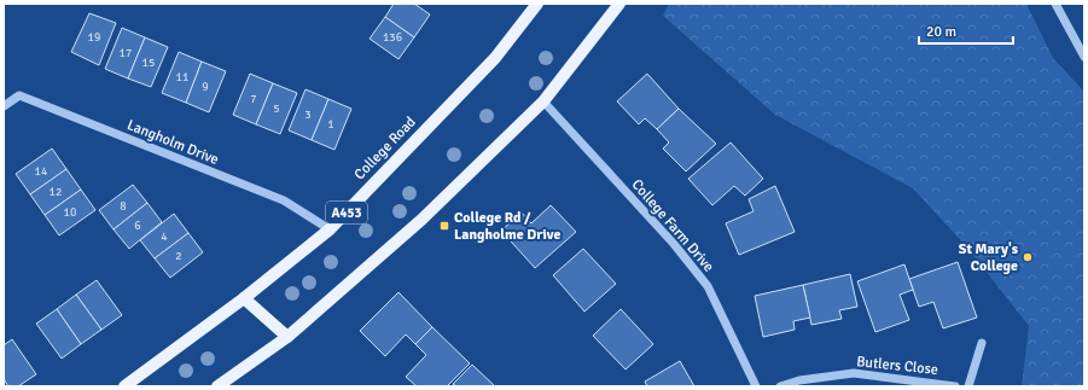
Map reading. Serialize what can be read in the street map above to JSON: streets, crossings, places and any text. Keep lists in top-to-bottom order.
{
  "streets": {
    "main road": ["College Road", "A453"],
    "street": ["Langholm Drive", "College Farm Drive", "Butlers Close"]
  },
  "crossings": [
    ["Langholm Drive", "College Road"]
  ],
  "places": {
    "transit": ["College Rd / Langholme Drive"],
    "other": ["St Mary's College"]
  },
  "house_numbers": [
    "19",
    "136",
    "17",
    "15",
    "11",
    "9",
    "7",
    "5",
    "3",
    "1",
    "14",
    "12",
    "8",
    "10",
    "6",
    "4",
    "2"
  ],
  "scale_bar": "20 m"
}
